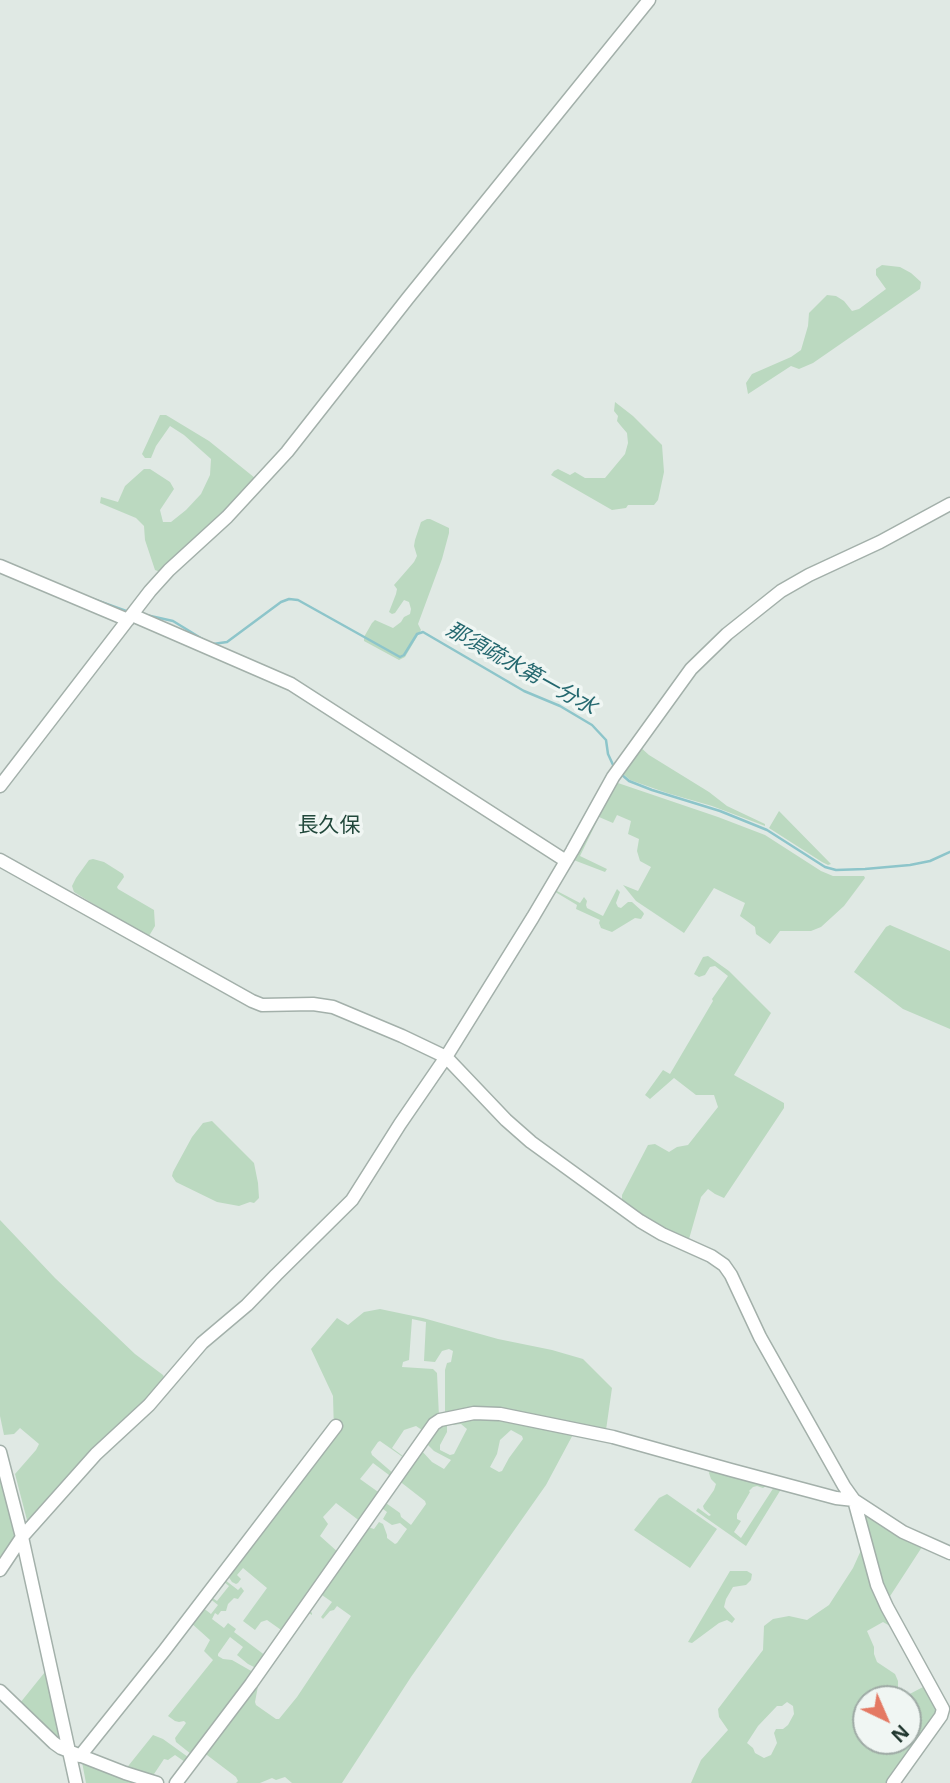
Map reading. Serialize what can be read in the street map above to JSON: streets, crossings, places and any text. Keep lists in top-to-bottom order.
{
  "districts": ["長久保"],
  "water": ["那須疏水第一分水"],
  "north": "bottom right"
}
